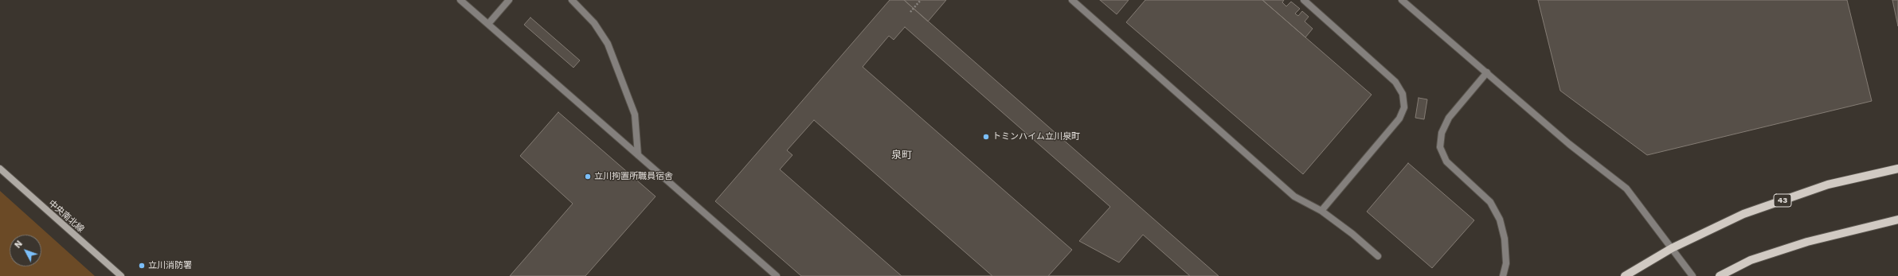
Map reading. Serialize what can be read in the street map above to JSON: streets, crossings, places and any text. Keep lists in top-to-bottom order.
{
  "streets": {
    "main road": ["43", "中央南北線"]
  },
  "districts": ["泉町"],
  "places": ["トミンハイム立川泉町", "立川拘置所職員宿舎", "立川消防署"],
  "north": "top left"
}
